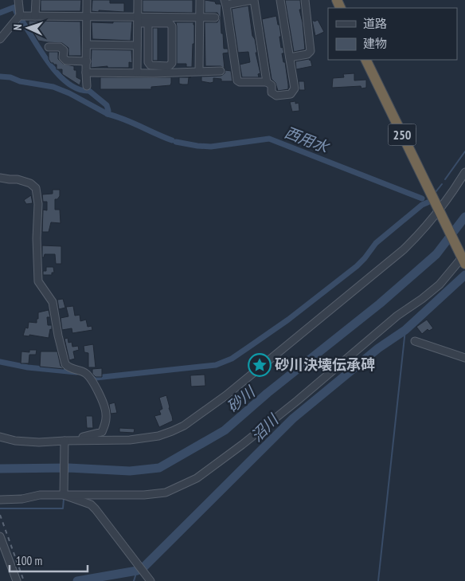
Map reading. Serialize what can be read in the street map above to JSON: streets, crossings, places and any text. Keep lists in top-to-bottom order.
{
  "streets": {
    "highway": ["250"]
  },
  "water": ["西用水", "砂川", "沼川"],
  "places": {
    "place": ["砂川決壊伝承碑"]
  },
  "legend": ["道路", "建物"],
  "scale_bar": "100 m",
  "north": "left"
}
